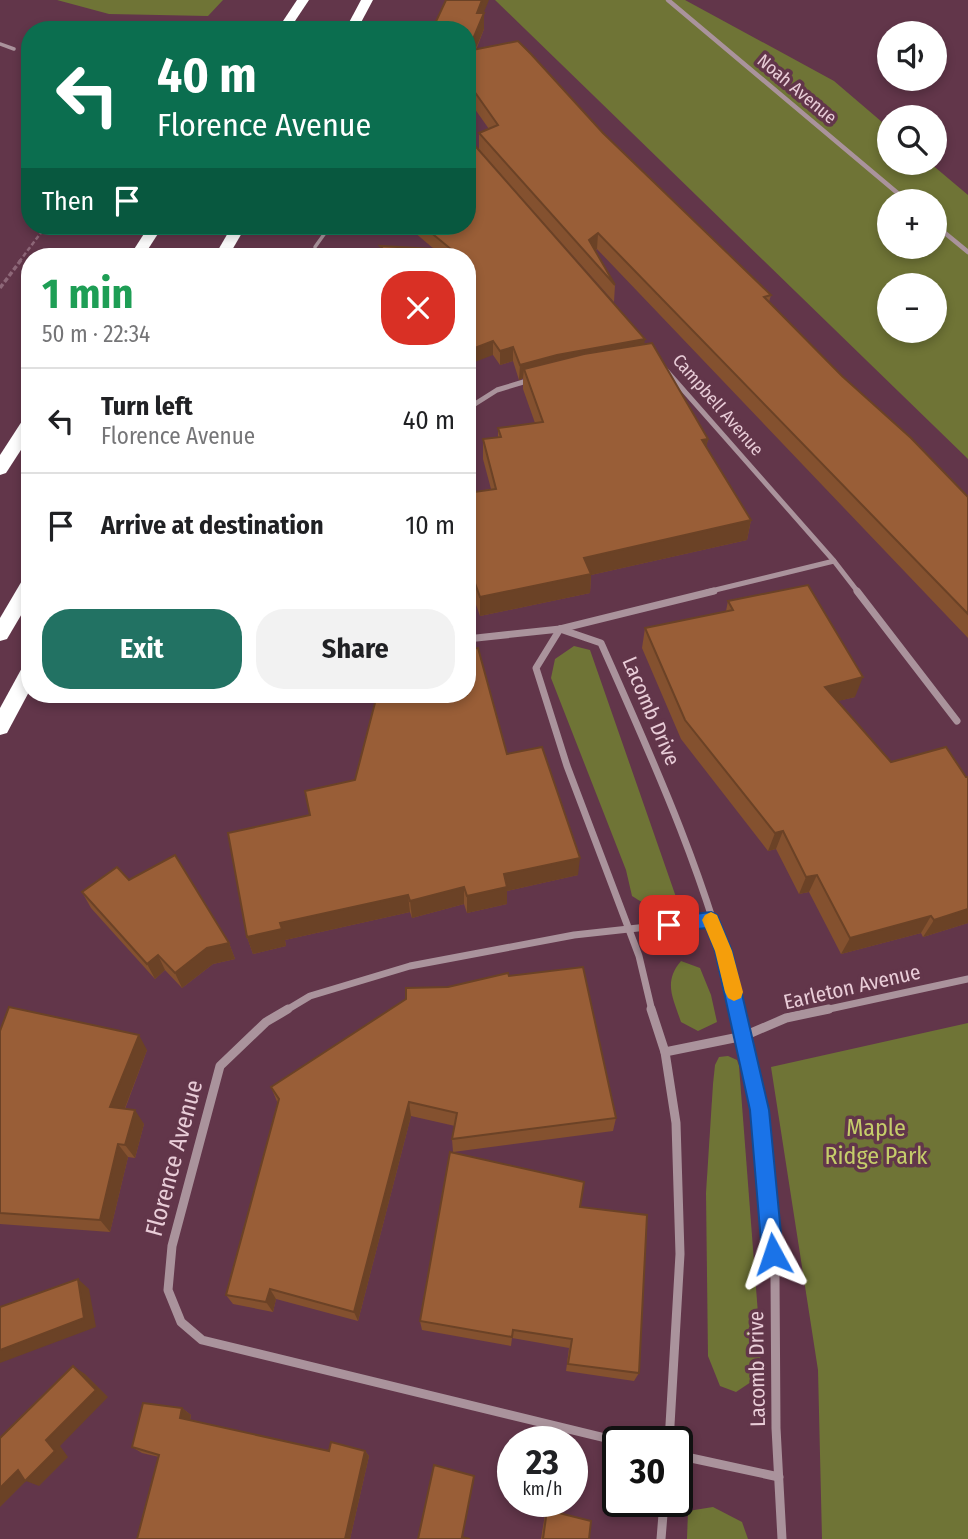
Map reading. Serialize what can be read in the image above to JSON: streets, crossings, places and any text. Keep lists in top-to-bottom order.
{
  "streets": {
    "street": [
      "Noah Avenue",
      "Campbell Avenue",
      "Lacomb Drive",
      "Earleton Avenue",
      "Florence Avenue"
    ]
  },
  "crossings": [
    ["Lacomb Drive", "Earleton Avenue"],
    ["Lacomb Drive", "Florence Avenue"]
  ],
  "parks": ["Maple Ridge Park"],
  "page": {
    "map_buttons": ["+", "−"],
    "turn": ["40 m", "Florence Avenue"],
    "then": "Then",
    "heading": ["1 min", "50 m · 22:34"],
    "list": [
      {
        "name": "Turn left",
        "note": "Florence Avenue",
        "value": "40 m"
      },
      {
        "name": "Arrive at destination",
        "value": "10 m"
      }
    ],
    "buttons": ["Exit", "Share"],
    "speed": "23 km/h",
    "limit": "30"
  }
}
